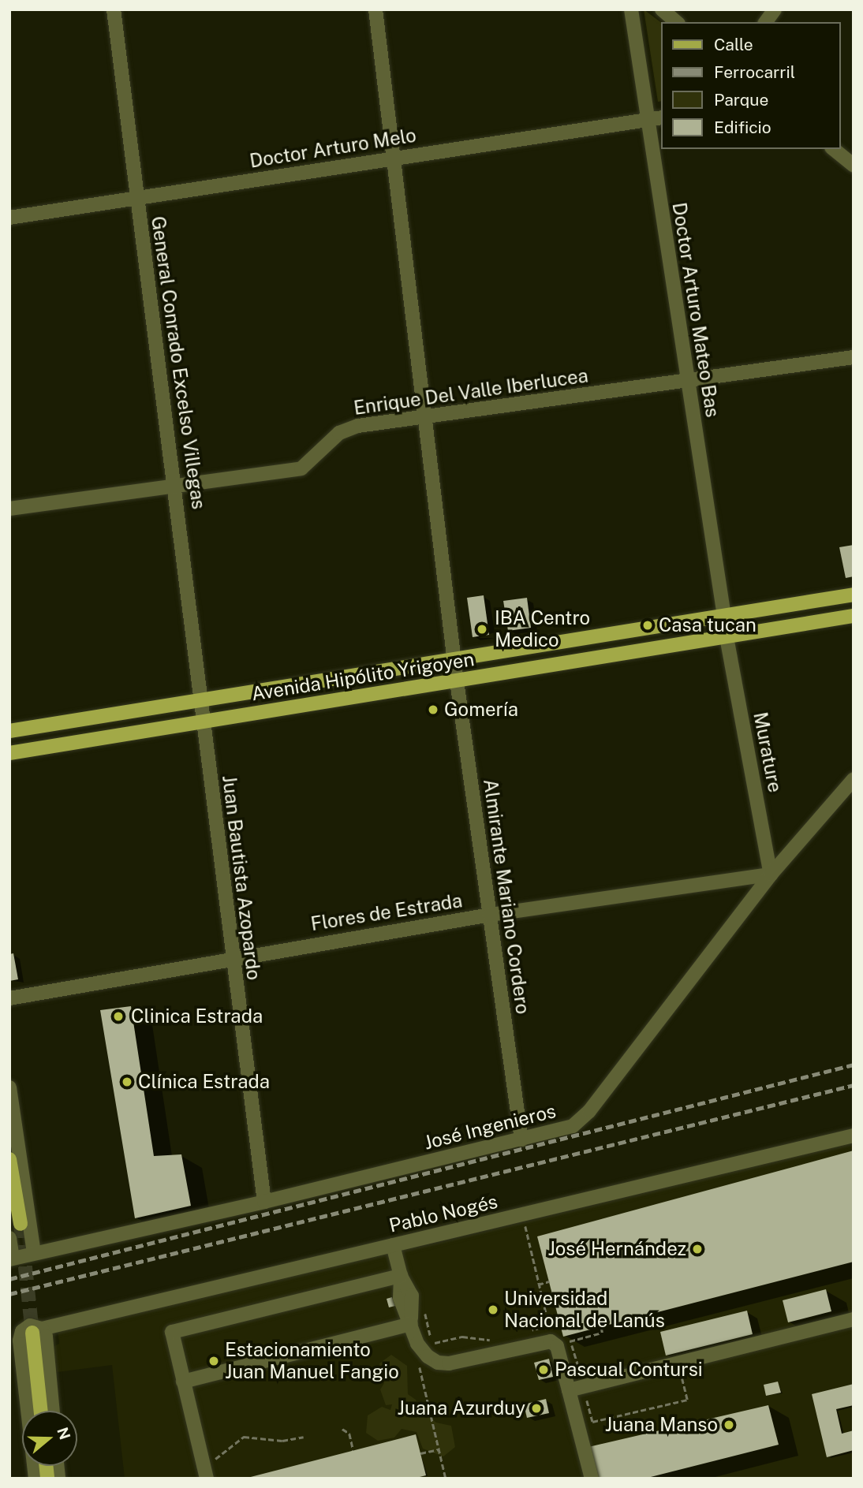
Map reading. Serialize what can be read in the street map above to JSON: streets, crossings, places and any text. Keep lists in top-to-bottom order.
{
  "streets": {
    "main road": ["Avenida Hipólito Yrigoyen"],
    "street": [
      "Doctor Arturo Melo",
      "Doctor Arturo Mateo Bas",
      "General Conrado Excelso Villegas",
      "Enrique Del Valle Iberlucea",
      "Murature",
      "Juan Bautista Azopardo",
      "Almirante Mariano Cordero",
      "Flores de Estrada",
      "José Ingenieros",
      "Pablo Nogés"
    ]
  },
  "crossings": [
    ["Doctor Arturo Melo", "Doctor Arturo Mateo Bas"],
    ["Doctor Arturo Melo", "General Conrado Excelso Villegas"],
    ["Doctor Arturo Melo", "Almirante Mariano Cordero"],
    ["Doctor Arturo Mateo Bas", "Enrique Del Valle Iberlucea"],
    ["Doctor Arturo Mateo Bas", "Avenida Hipólito Yrigoyen"],
    ["General Conrado Excelso Villegas", "Enrique Del Valle Iberlucea"],
    ["General Conrado Excelso Villegas", "Avenida Hipólito Yrigoyen"],
    ["General Conrado Excelso Villegas", "Juan Bautista Azopardo"],
    ["Enrique Del Valle Iberlucea", "Almirante Mariano Cordero"],
    ["Avenida Hipólito Yrigoyen", "Murature"],
    ["Avenida Hipólito Yrigoyen", "Juan Bautista Azopardo"],
    ["Avenida Hipólito Yrigoyen", "Almirante Mariano Cordero"],
    ["Murature", "Flores de Estrada"],
    ["Murature", "José Ingenieros"],
    ["Juan Bautista Azopardo", "Flores de Estrada"],
    ["Juan Bautista Azopardo", "José Ingenieros"],
    ["Almirante Mariano Cordero", "Flores de Estrada"],
    ["Almirante Mariano Cordero", "José Ingenieros"],
    ["Flores de Estrada", "José Ingenieros"]
  ],
  "places": [
    "Casa tucan",
    "IBA Centro Medico",
    "Gomería",
    "Clinica Estrada",
    "Clínica Estrada",
    "José Hernández",
    "Universidad Nacional de Lanús",
    "Estacionamiento Juan Manuel Fangio",
    "Pascual Contursi",
    "Juana Azurduy",
    "Juana Manso"
  ],
  "legend": [
    "Calle",
    "Ferrocarril",
    "Parque",
    "Edificio"
  ],
  "north": "right"
}
